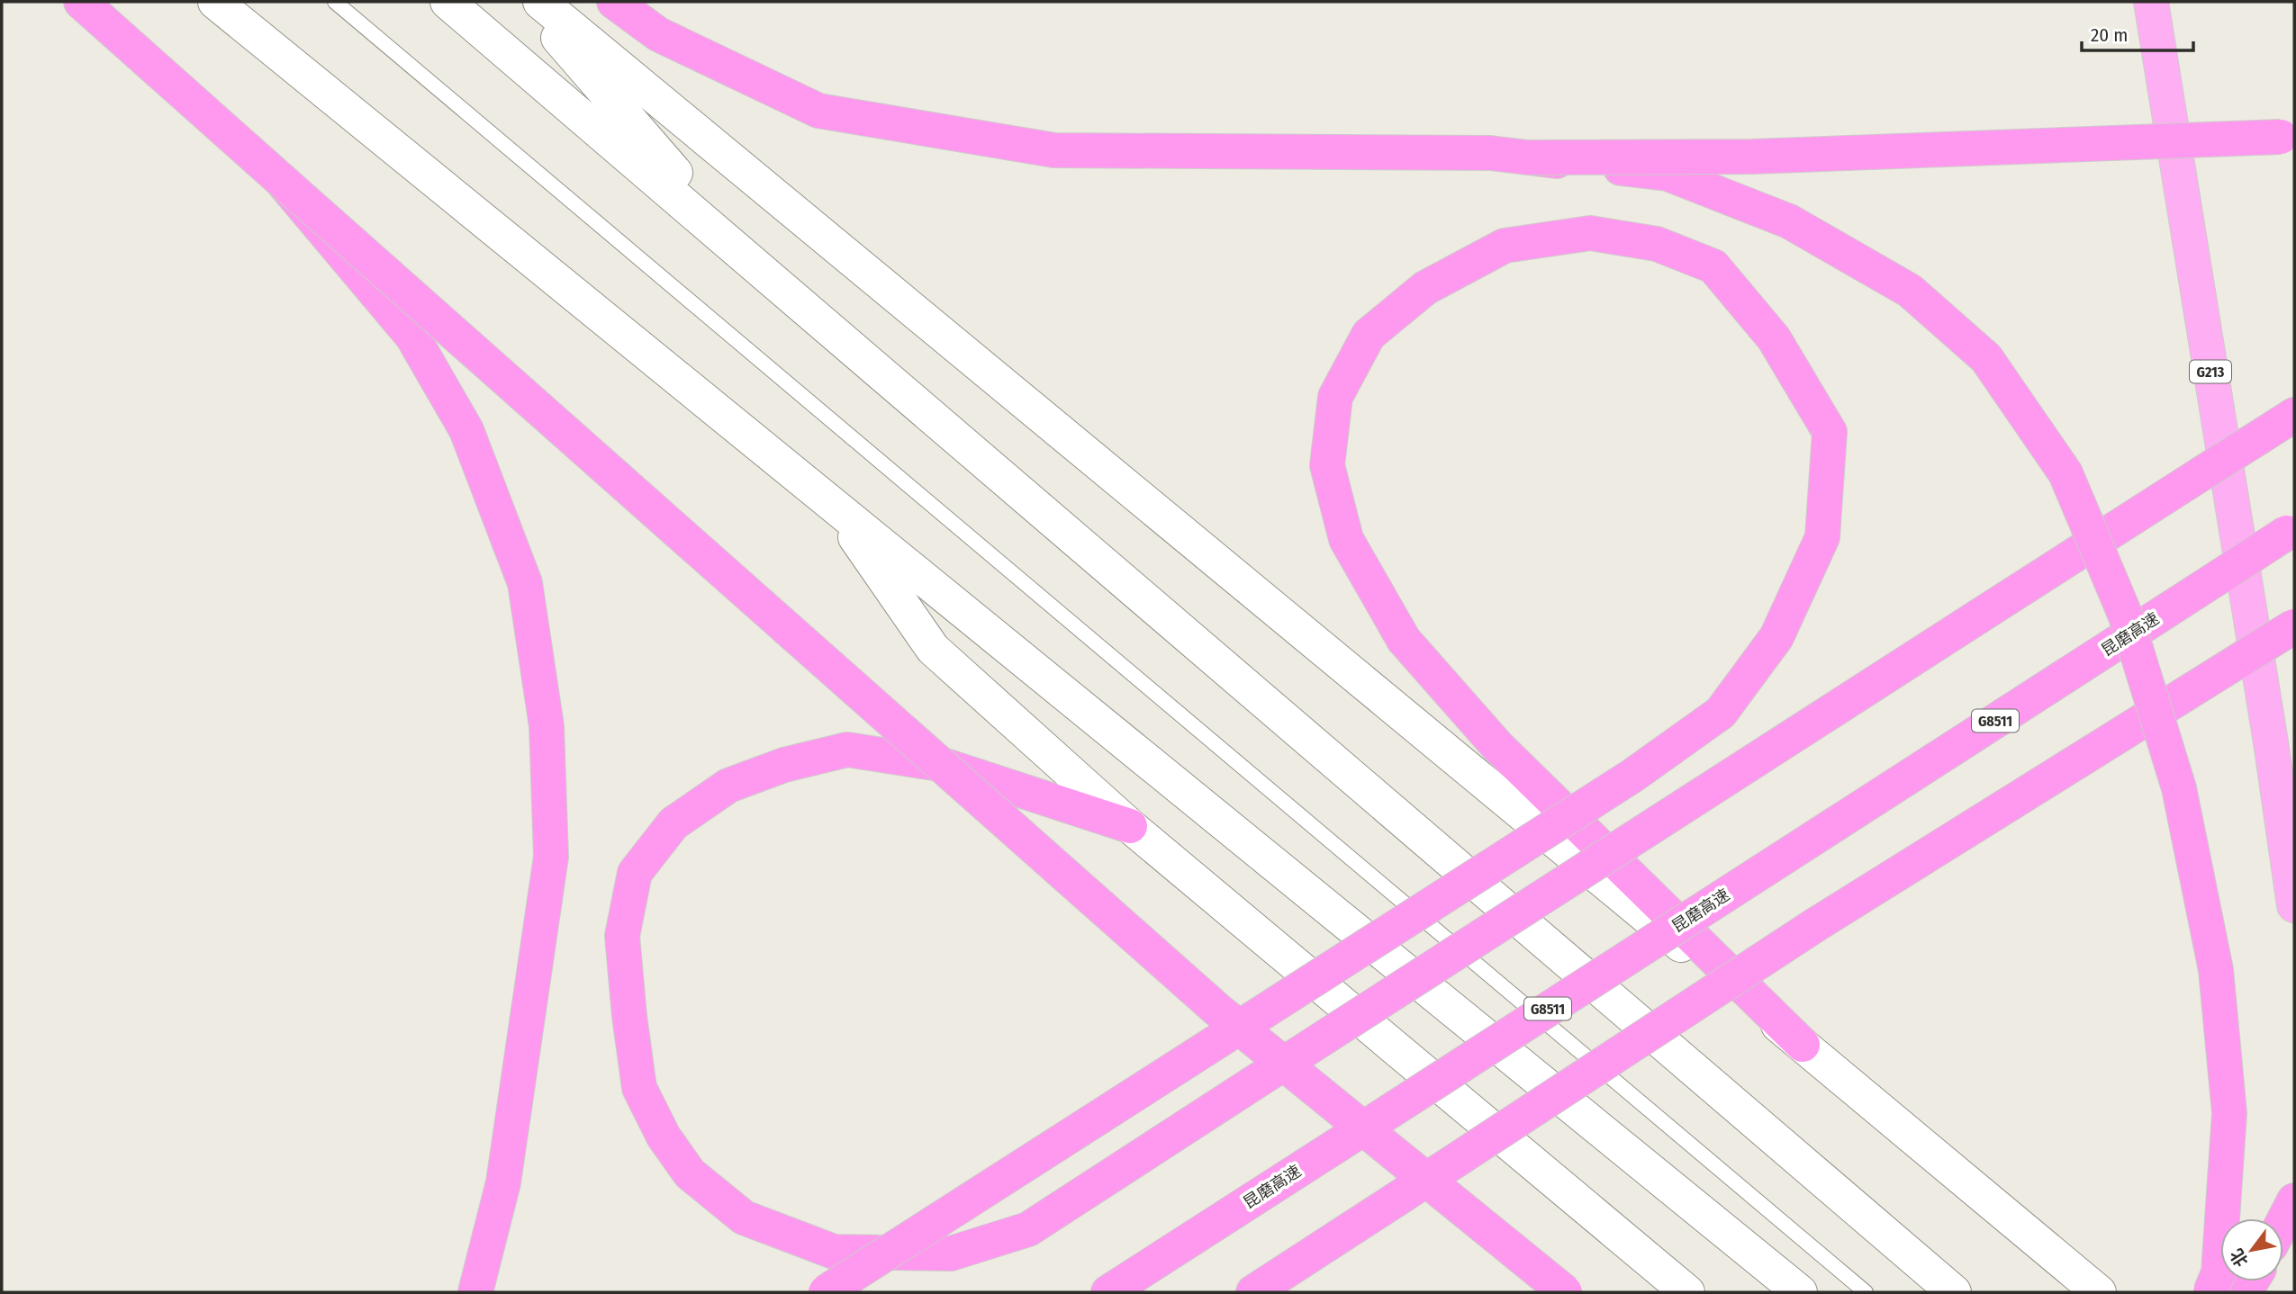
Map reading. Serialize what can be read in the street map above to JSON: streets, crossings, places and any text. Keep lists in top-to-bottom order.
{
  "streets": {
    "highway": ["G213", "昆磨高速", "G8511"]
  },
  "scale_bar": "20 m",
  "north": "bottom left"
}
